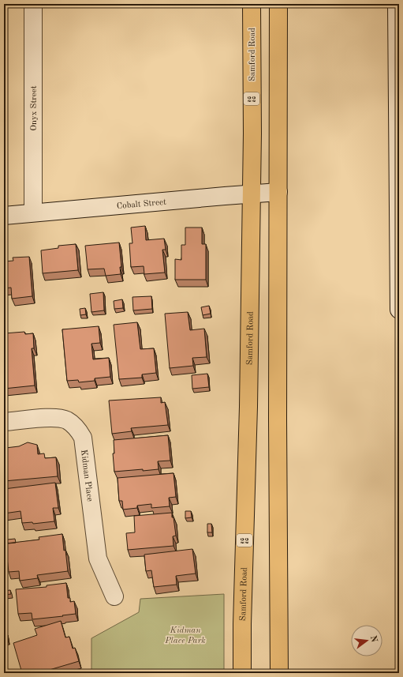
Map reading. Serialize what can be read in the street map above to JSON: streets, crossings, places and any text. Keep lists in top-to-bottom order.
{
  "streets": {
    "main road": ["Samford Road", "22"],
    "street": ["Onyx Street", "Cobalt Street", "Kidman Place"]
  },
  "crossings": [
    ["Samford Road", "Cobalt Street"],
    ["Onyx Street", "Cobalt Street"]
  ],
  "parks": ["Kidman Place Park"],
  "north": "right"
}
